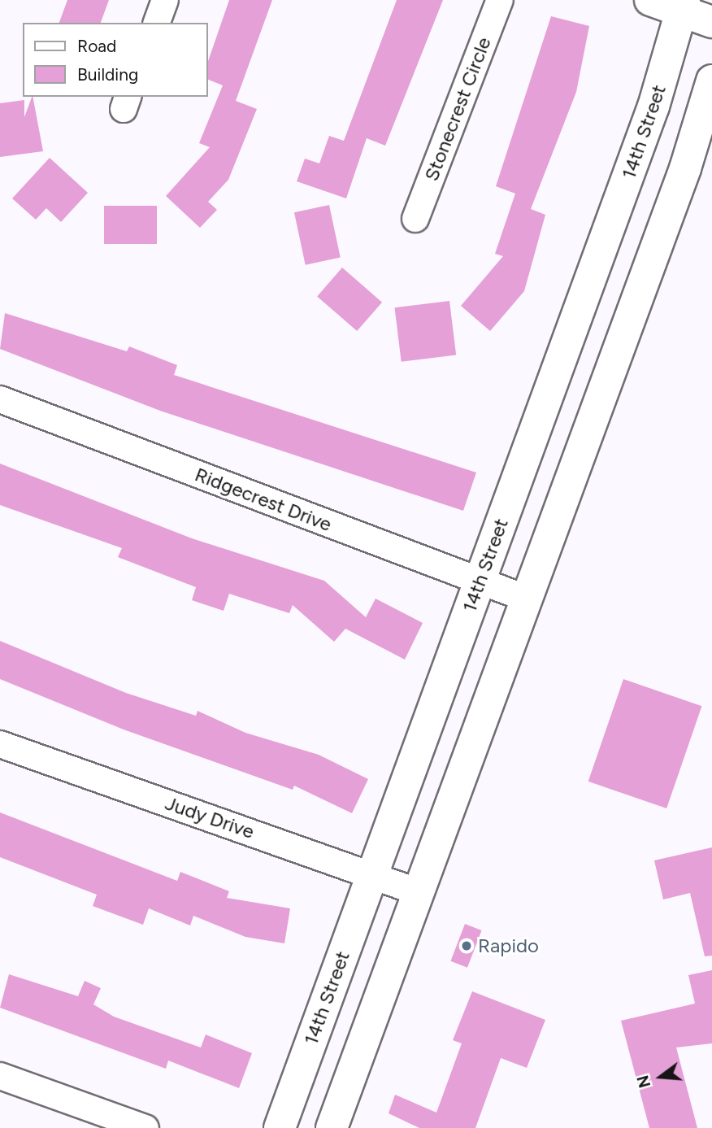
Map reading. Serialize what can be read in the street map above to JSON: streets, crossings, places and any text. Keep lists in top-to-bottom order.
{
  "streets": {
    "main road": ["14th Street"],
    "street": ["Stonecrest Circle", "Ridgecrest Drive", "Judy Drive"]
  },
  "crossings": [
    ["14th Street", "Ridgecrest Drive"],
    ["14th Street", "Judy Drive"]
  ],
  "places": ["Rapido"],
  "legend": ["Road", "Building"],
  "north": "left"
}
